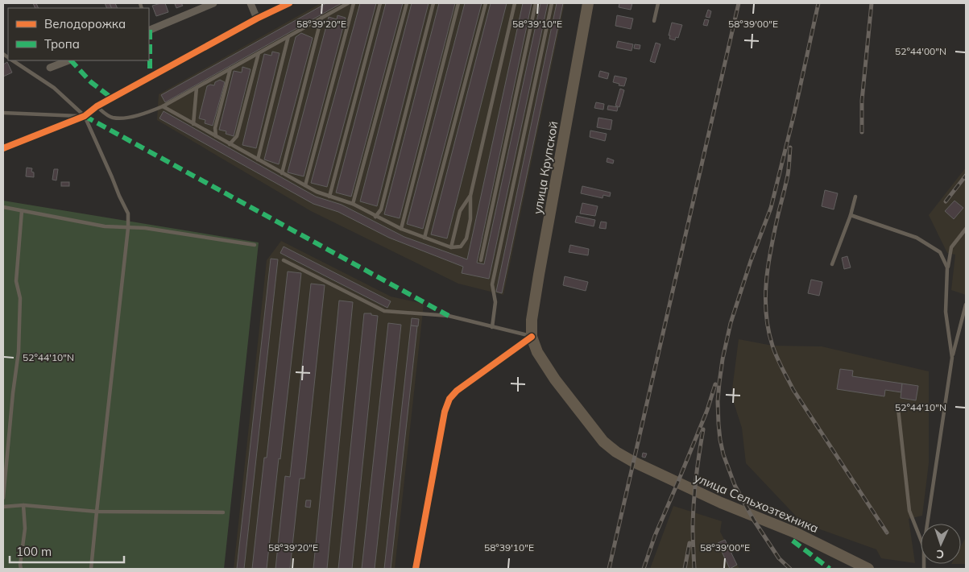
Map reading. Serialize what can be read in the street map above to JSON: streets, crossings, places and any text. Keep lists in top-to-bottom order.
{
  "streets": {
    "main road": ["улица Крупской", "улица Сельхозтехника"]
  },
  "crossings": [
    ["улица Крупской", "улица Сельхозтехника"]
  ],
  "legend": ["Велодорожка", "Тропа"],
  "scale_bar": "100 m",
  "north": "bottom",
  "coordinates": [
    "58°39'20\"E",
    "58°39'10\"E",
    "58°39'00\"E",
    "52°44'00\"N",
    "52°44'10\"N"
  ]
}
